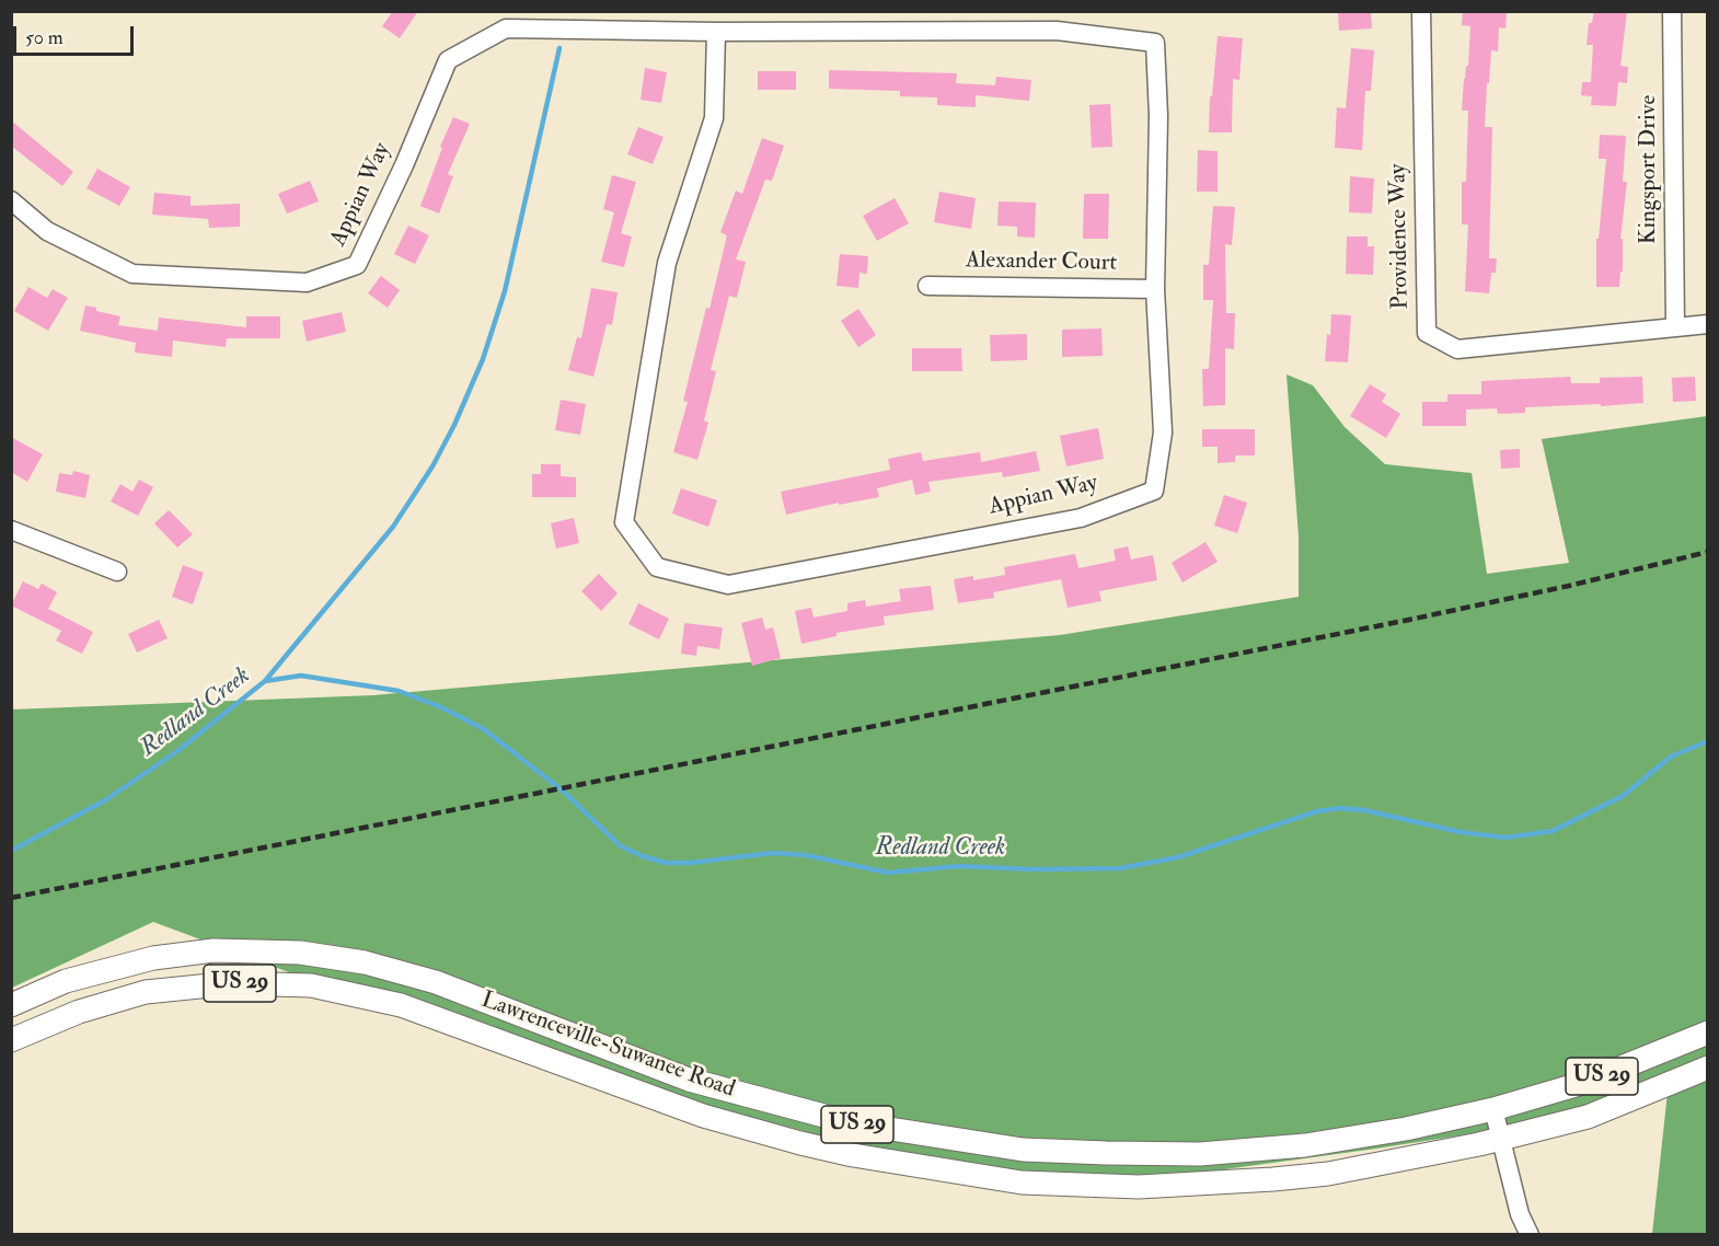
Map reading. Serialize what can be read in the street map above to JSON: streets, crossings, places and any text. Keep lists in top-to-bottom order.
{
  "streets": {
    "main road": ["US 29", "Lawrenceville-Suwanee Road"],
    "street": [
      "Kingsport Drive",
      "Appian Way",
      "Providence Way",
      "Alexander Court"
    ]
  },
  "crossings": [
    ["Kingsport Drive", "Providence Way"],
    ["Appian Way", "Alexander Court"]
  ],
  "water": ["Redland Creek"],
  "scale_bar": "50 m"
}
